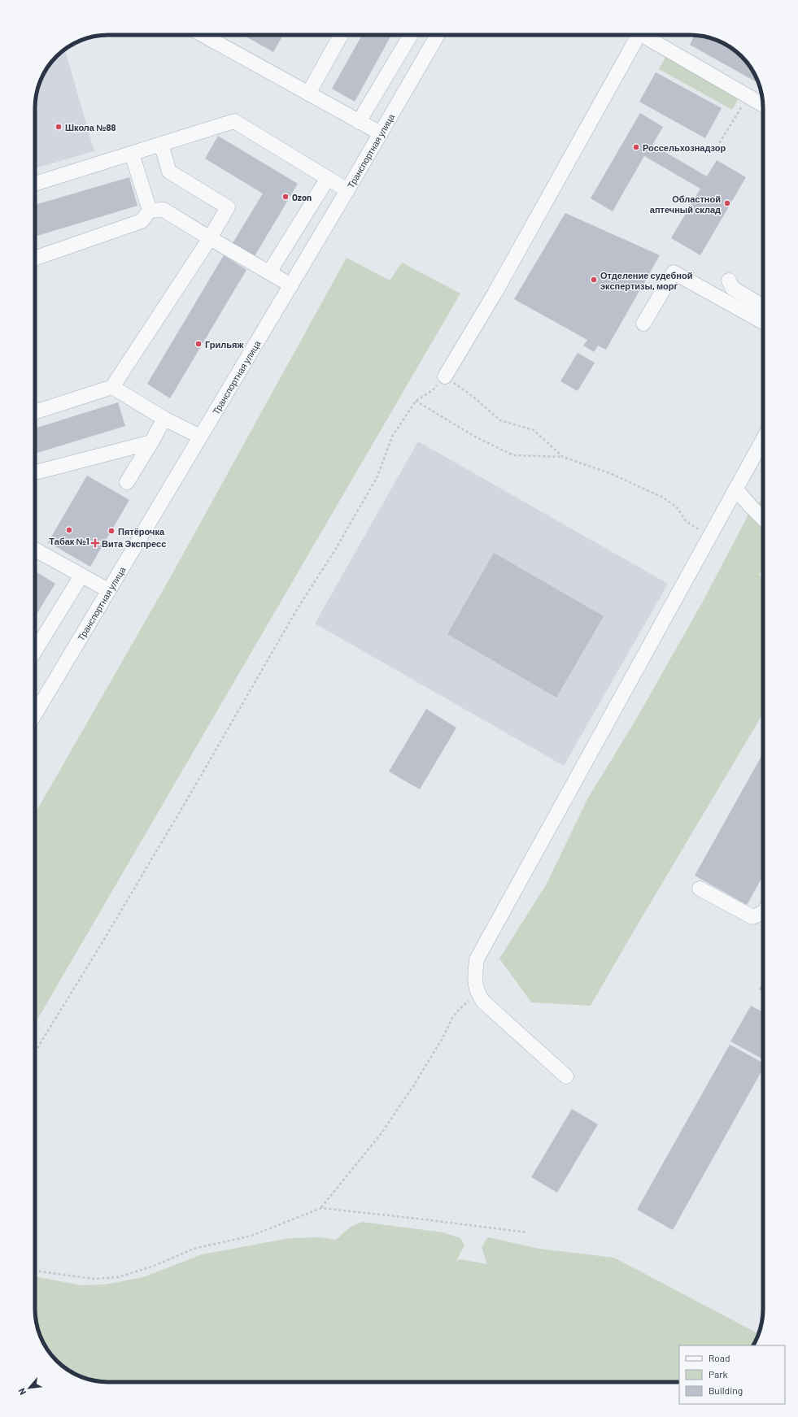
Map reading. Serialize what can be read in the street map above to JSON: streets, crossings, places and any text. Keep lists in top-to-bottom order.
{
  "streets": {
    "street": ["Транспортная улица"]
  },
  "places": {
    "other": [
      "Школа №88",
      "Россельхознадзор",
      "Ozon",
      "Областной аптечный склад",
      "Отделение судебной экспертизы, морг",
      "Грильяж",
      "Табак №1",
      "Пятёрочка"
    ],
    "health": ["Вита Экспресс"]
  },
  "legend": ["Road", "Park", "Building"],
  "north": "bottom left"
}
